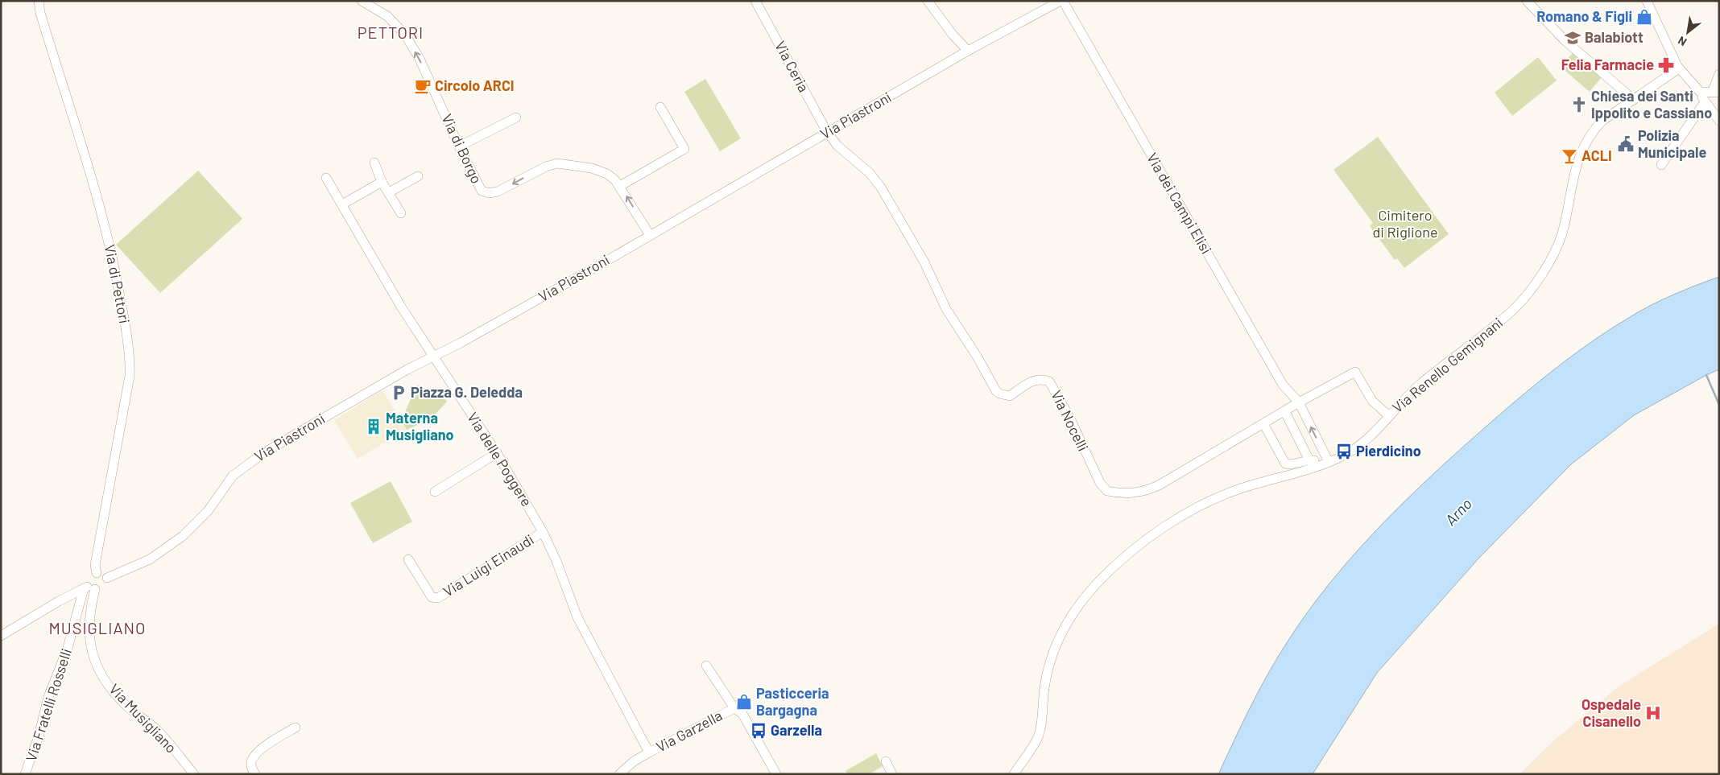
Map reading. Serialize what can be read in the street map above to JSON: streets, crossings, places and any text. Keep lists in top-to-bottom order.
{
  "streets": {
    "street": [
      "Via Ceria",
      "Via Piastroni",
      "Via di Borgo",
      "Via dei Campi Elisi",
      "Via di Pettori",
      "Via Renello Gemignani",
      "Via Nocelli",
      "Via delle Poggere",
      "Via Luigi Einaudi",
      "Via Fratelli Rosselli",
      "Via Musigliano",
      "Via Garzella"
    ]
  },
  "crossings": [
    ["Via Ceria", "Via Piastroni"],
    ["Via Ceria", "Via Nocelli"],
    ["Via Piastroni", "Via di Borgo"],
    ["Via Piastroni", "Via dei Campi Elisi"],
    ["Via Piastroni", "Via Nocelli"],
    ["Via Piastroni", "Via delle Poggere"],
    ["Via Piastroni", "Via Fratelli Rosselli"],
    ["Via Piastroni", "Via Musigliano"],
    ["Via dei Campi Elisi", "Via Nocelli"],
    ["Via Renello Gemignani", "Via Nocelli"],
    ["Via delle Poggere", "Via Luigi Einaudi"],
    ["Via delle Poggere", "Via Garzella"],
    ["Via Fratelli Rosselli", "Via Musigliano"]
  ],
  "one_way": ["Via di Borgo"],
  "districts": ["PETTORI", "MUSIGLIANO"],
  "water": ["Arno"],
  "parks": ["Cimitero di Riglione"],
  "places": {
    "shop": ["Romano & Figli", "Pasticceria Bargagna"],
    "school or university": ["Balabiott"],
    "pharmacy": ["Felia Farmacie"],
    "cafe": ["Circolo ARCI"],
    "church": ["Chiesa dei Santi Ippolito e Cassiano"],
    "public building": ["Polizia Municipale"],
    "bar": ["ACLI"],
    "parking": ["Piazza G. Deledda"],
    "building": ["Materna Musigliano"],
    "bus stop": ["Pierdicino", "Garzella"],
    "hospital": ["Ospedale Cisanello"]
  },
  "north": "bottom left"
}
